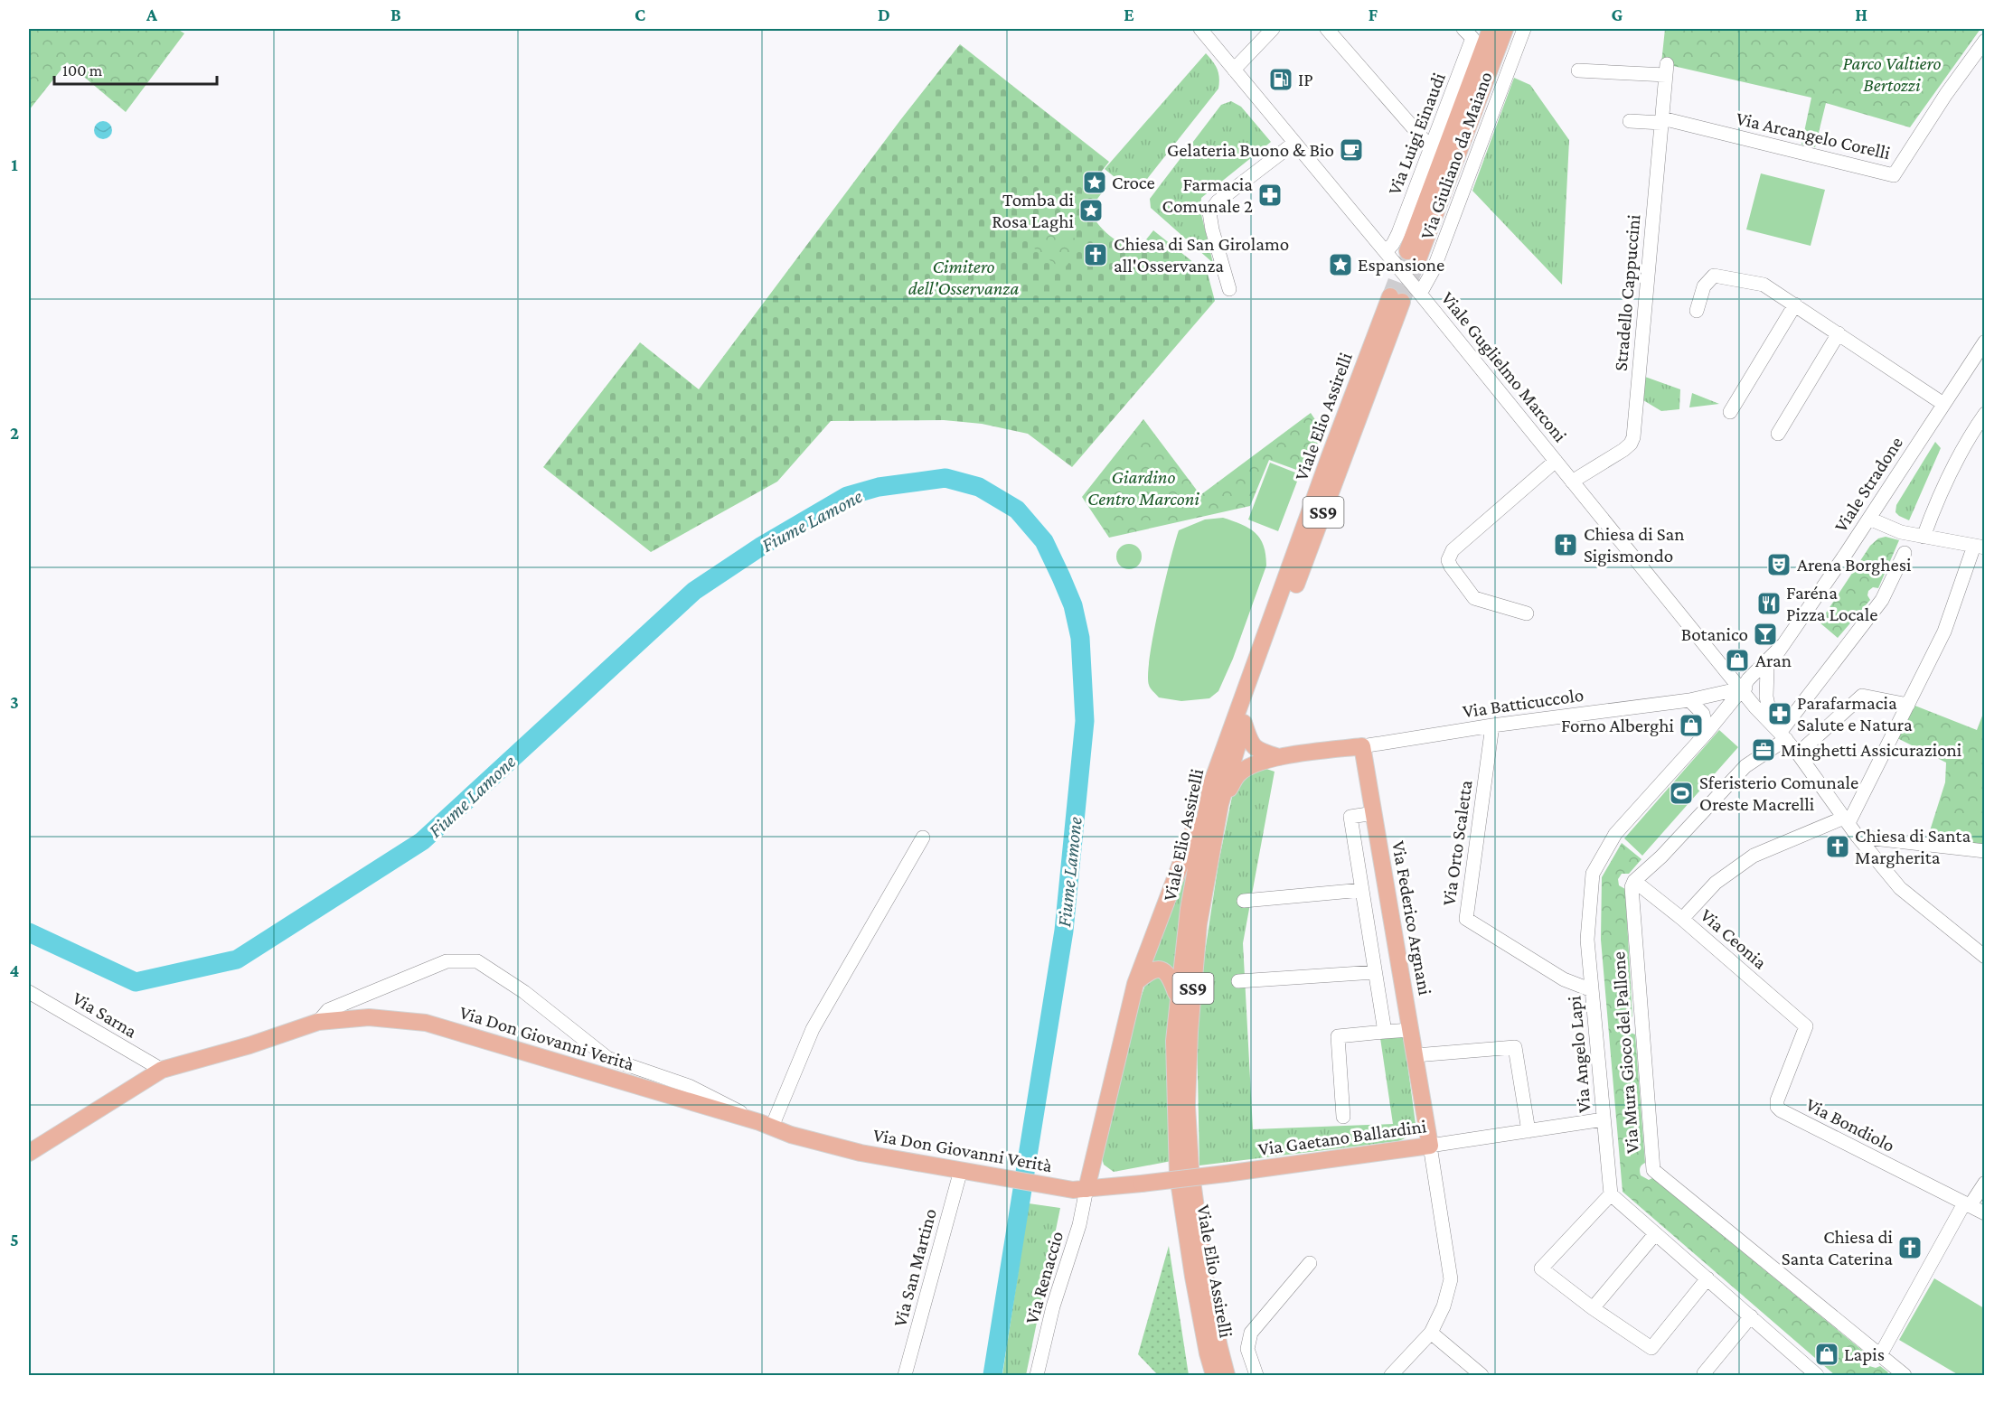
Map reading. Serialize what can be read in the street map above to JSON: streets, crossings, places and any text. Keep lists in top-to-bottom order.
{
  "streets": {
    "main road": [
      "Viale Elio Assirelli",
      "SS9",
      "Via Federico Argnani",
      "Via Don Giovanni Verità",
      "Via Gaetano Ballardini"
    ],
    "street": [
      "Via Luigi Einaudi",
      "Via Arcangelo Corelli",
      "Via Giuliano da Maiano",
      "Stradello Cappuccini",
      "Viale Guglielmo Marconi",
      "Viale Stradone",
      "Via Batticuccolo",
      "Via Orto Scaletta",
      "Via Ceonia",
      "Via Sarna",
      "Via Mura Gioco del Pallone",
      "Via Angelo Lapi",
      "Via Bondiolo",
      "Via San Martino",
      "Via Renaccio"
    ]
  },
  "crossings": [
    ["Via Luigi Einaudi", "Viale Guglielmo Marconi"],
    ["Via Arcangelo Corelli", "Stradello Cappuccini"],
    ["Via Giuliano da Maiano", "Viale Guglielmo Marconi"],
    ["Stradello Cappuccini", "Viale Guglielmo Marconi"],
    ["Viale Guglielmo Marconi", "Via Batticuccolo"],
    ["Viale Guglielmo Marconi", "Via Angelo Lapi"],
    ["Via Batticuccolo", "Via Orto Scaletta"],
    ["Via Batticuccolo", "Via Federico Argnani"],
    ["Via Batticuccolo", "Via Angelo Lapi"],
    ["Via Orto Scaletta", "Via Angelo Lapi"],
    ["Via Federico Argnani", "Via Gaetano Ballardini"],
    ["Via Ceonia", "Via Mura Gioco del Pallone"],
    ["Via Ceonia", "Via Bondiolo"],
    ["Via Sarna", "Via Don Giovanni Verità"],
    ["Via Don Giovanni Verità", "Via Gaetano Ballardini"],
    ["Via Don Giovanni Verità", "Via San Martino"],
    ["Via Don Giovanni Verità", "Via Renaccio"],
    ["Via Angelo Lapi", "Via Gaetano Ballardini"],
    ["Via Gaetano Ballardini", "Via Renaccio"]
  ],
  "water": ["Fiume Lamone"],
  "parks": ["Parco Valtiero Bertozzi", "Cimitero dell'Osservanza", "Giardino Centro Marconi"],
  "places": {
    "fuel station": ["IP"],
    "cafe": ["Gelateria Buono & Bio"],
    "place": ["Croce", "Tomba di Rosa Laghi", "Espansione"],
    "pharmacy": ["Farmacia Comunale 2", "Parafarmacia Salute e Natura"],
    "church": [
      "Chiesa di San Girolamo all'Osservanza",
      "Chiesa di San Sigismondo",
      "Chiesa di Santa Margherita",
      "Chiesa di Santa Caterina"
    ],
    "theatre": ["Arena Borghesi"],
    "restaurant": ["Faréna Pizza Locale"],
    "bar": ["Botanico"],
    "shop": ["Aran", "Forno Alberghi", "Lapis"],
    "office": ["Minghetti Assicurazioni"],
    "sports": ["Sferisterio Comunale Oreste Macrelli"]
  },
  "scale_bar": "100 m",
  "grid": {
    "columns": [
      "A",
      "B",
      "C",
      "D",
      "E",
      "F",
      "G",
      "H"
    ],
    "rows": [
      "1",
      "2",
      "3",
      "4",
      "5"
    ]
  }
}
